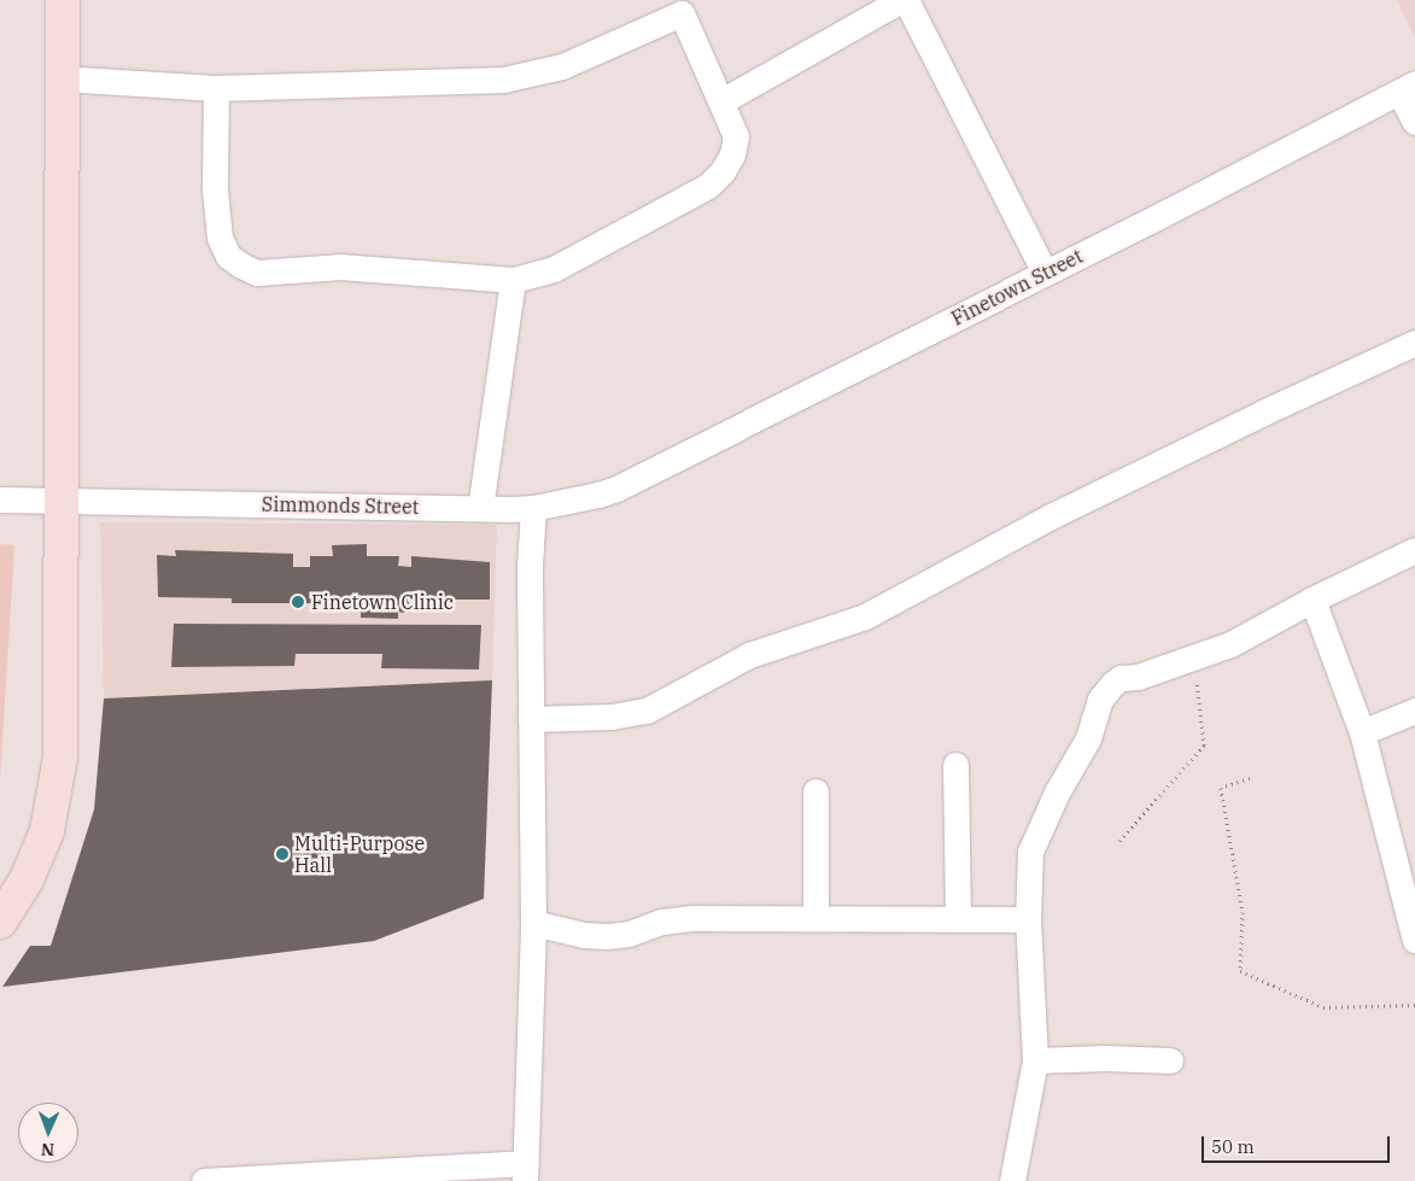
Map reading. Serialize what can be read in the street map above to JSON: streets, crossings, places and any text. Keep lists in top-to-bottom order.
{
  "streets": {
    "street": ["Finetown Street", "Simmonds Street"]
  },
  "crossings": [
    ["Finetown Street", "Simmonds Street"]
  ],
  "places": ["Finetown Clinic", "Multi-Purpose Hall"],
  "scale_bar": "50 m",
  "north": "bottom"
}
